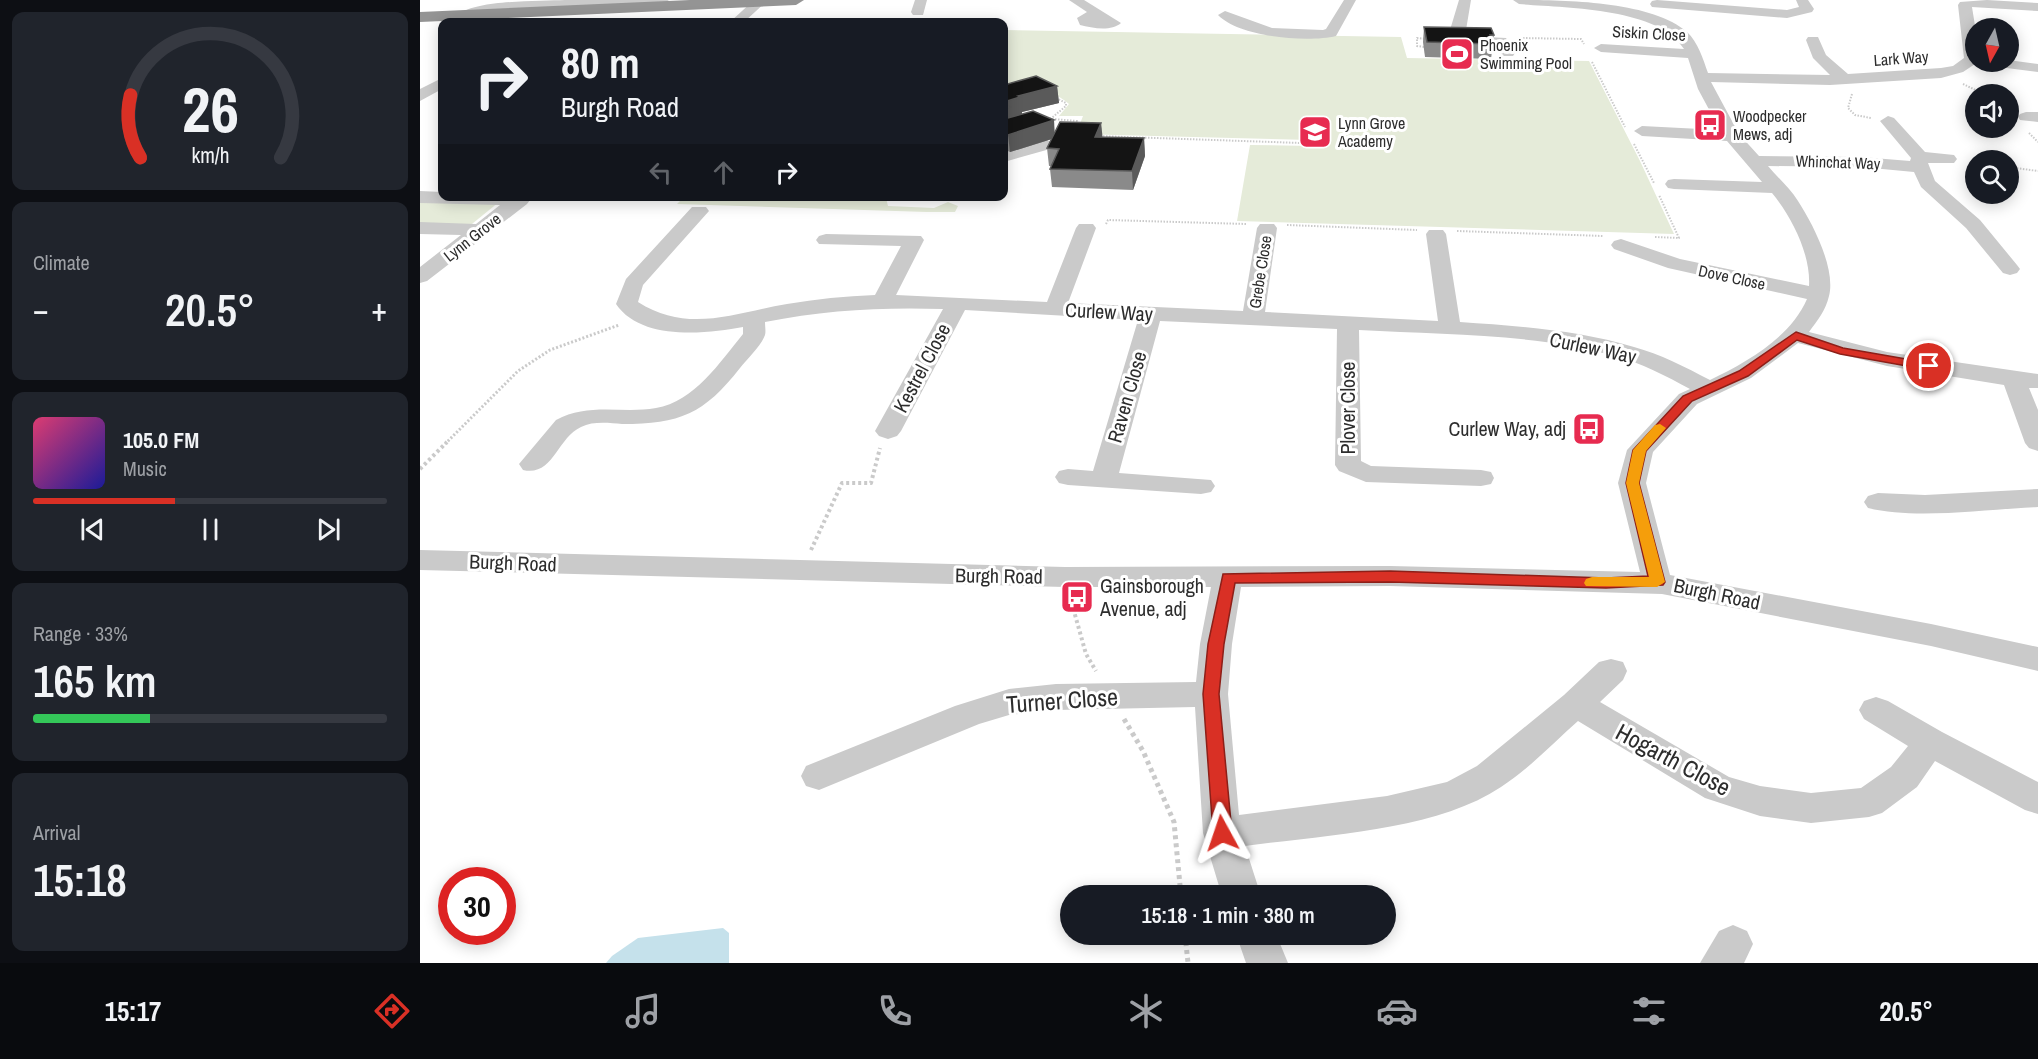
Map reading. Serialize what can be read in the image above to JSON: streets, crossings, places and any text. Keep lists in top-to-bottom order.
{
  "streets": {
    "street": [
      "Siskin Close",
      "Lark Way",
      "Whinchat Way",
      "Lynn Grove",
      "Grebe Close",
      "Dove Close",
      "Curlew Way",
      "Kestrel Close",
      "Raven Close",
      "Plover Close",
      "Burgh Road",
      "Turner Close",
      "Hogarth Close"
    ]
  },
  "crossings": [
    ["Grebe Close", "Curlew Way"],
    ["Curlew Way", "Kestrel Close"],
    ["Curlew Way", "Raven Close"],
    ["Curlew Way", "Plover Close"]
  ],
  "places": {
    "sports": ["Phoenix Swimming Pool"],
    "bus stop": ["Woodpecker Mews, adj", "Curlew Way, adj", "Gainsborough Avenue, adj"],
    "school or university": ["Lynn Grove Academy"]
  },
  "north": "bottom",
  "page": {
    "turn": ["80 m", "Burgh Road"],
    "tile": [
      "Climate",
      ["Range · 33%", "165 km"],
      ["Arrival", "15:18"]
    ],
    "heat": ["−", "20.5°", "+"],
    "song": ["105.0 FM", "Music"],
    "limit": "30",
    "trip": "15:18 · 1 min · 380 m",
    "tabs": ["15:17", "20.5°"],
    "gauge": ["26", "km/h"]
  }
}
